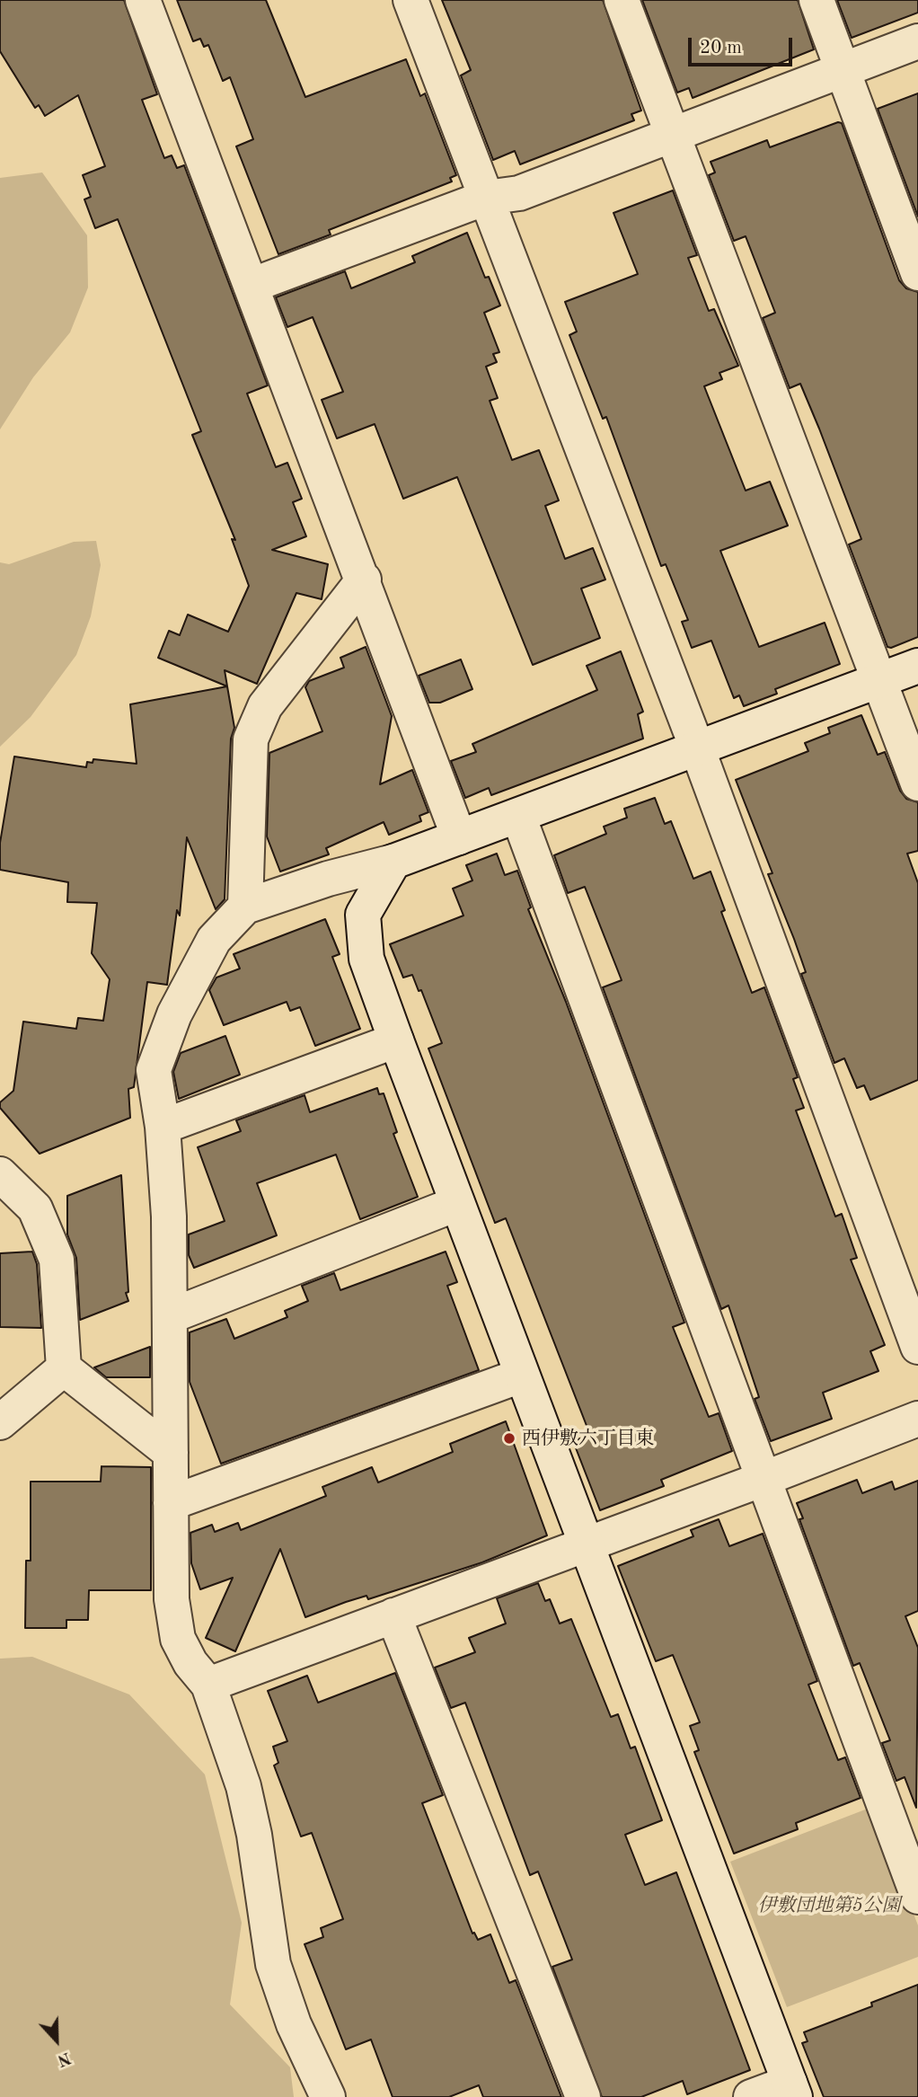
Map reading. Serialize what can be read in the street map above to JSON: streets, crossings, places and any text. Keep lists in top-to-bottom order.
{
  "parks": ["伊敷団地第5公園"],
  "places": ["西伊敷六丁目東"],
  "scale_bar": "20 m",
  "north": "bottom"
}
